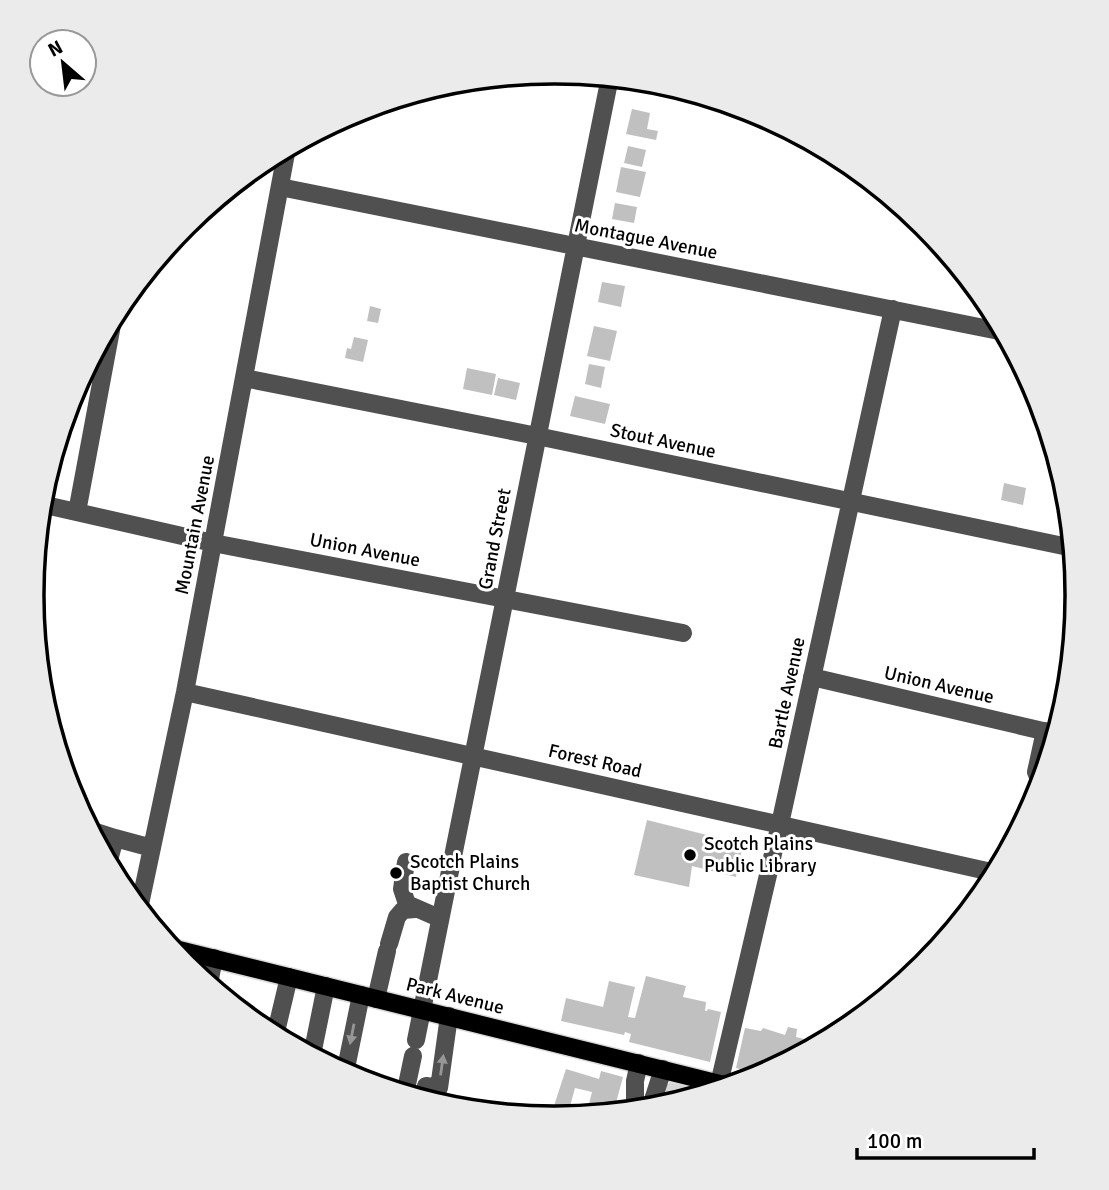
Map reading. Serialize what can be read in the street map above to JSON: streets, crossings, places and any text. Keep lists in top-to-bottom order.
{
  "streets": {
    "main road": ["Park Avenue"],
    "street": [
      "Montague Avenue",
      "Stout Avenue",
      "Mountain Avenue",
      "Grand Street",
      "Union Avenue",
      "Bartle Avenue",
      "Forest Road"
    ]
  },
  "crossings": [
    ["Montague Avenue", "Mountain Avenue"],
    ["Montague Avenue", "Grand Street"],
    ["Montague Avenue", "Bartle Avenue"],
    ["Stout Avenue", "Mountain Avenue"],
    ["Stout Avenue", "Grand Street"],
    ["Stout Avenue", "Bartle Avenue"],
    ["Mountain Avenue", "Union Avenue"],
    ["Mountain Avenue", "Forest Road"],
    ["Grand Street", "Union Avenue"],
    ["Grand Street", "Forest Road"],
    ["Grand Street", "Park Avenue"],
    ["Union Avenue", "Bartle Avenue"],
    ["Bartle Avenue", "Forest Road"]
  ],
  "places": ["Scotch Plains Public Library", "Scotch Plains Baptist Church"],
  "scale_bar": "100 m",
  "north": "top left"
}
